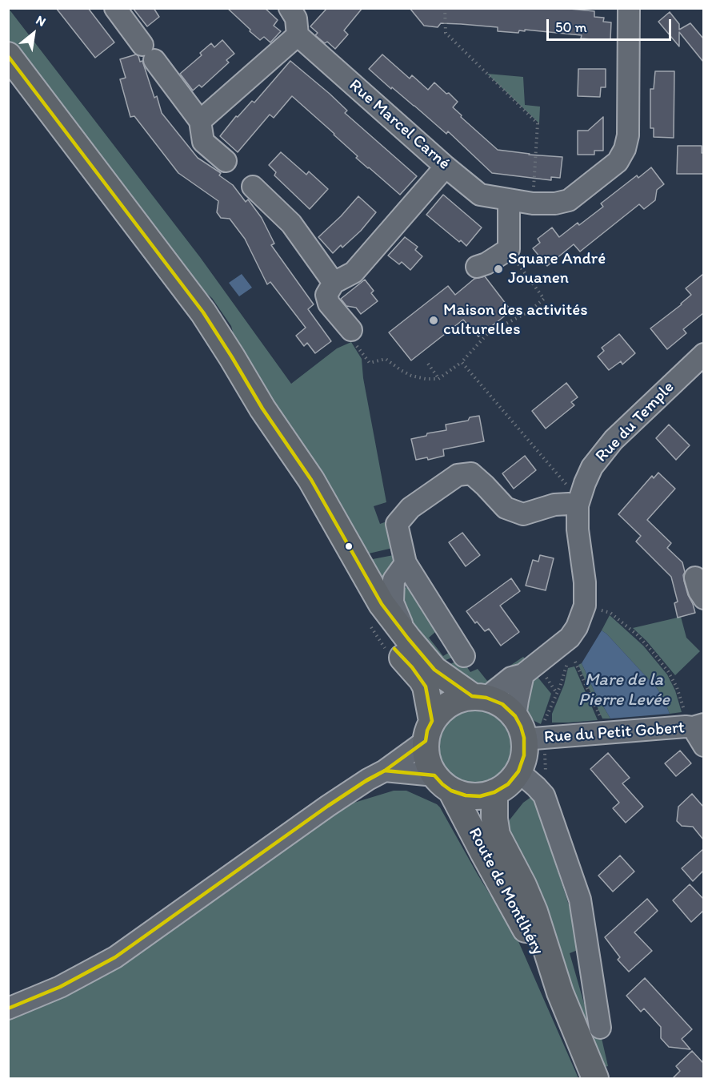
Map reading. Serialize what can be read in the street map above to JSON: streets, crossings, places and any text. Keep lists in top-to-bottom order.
{
  "streets": {
    "main road": ["Route de Montlhéry"],
    "street": ["Rue Marcel Carné", "Rue du Temple", "Rue du Petit Gobert"]
  },
  "crossings": [
    ["Rue du Temple", "Rue du Petit Gobert"],
    ["Rue du Temple", "Route de Montlhéry"],
    ["Rue du Petit Gobert", "Route de Montlhéry"]
  ],
  "water": ["Mare de la Pierre Levée"],
  "places": ["Square André Jouanen", "Maison des activités culturelles"],
  "scale_bar": "50 m",
  "north": "top right"
}
